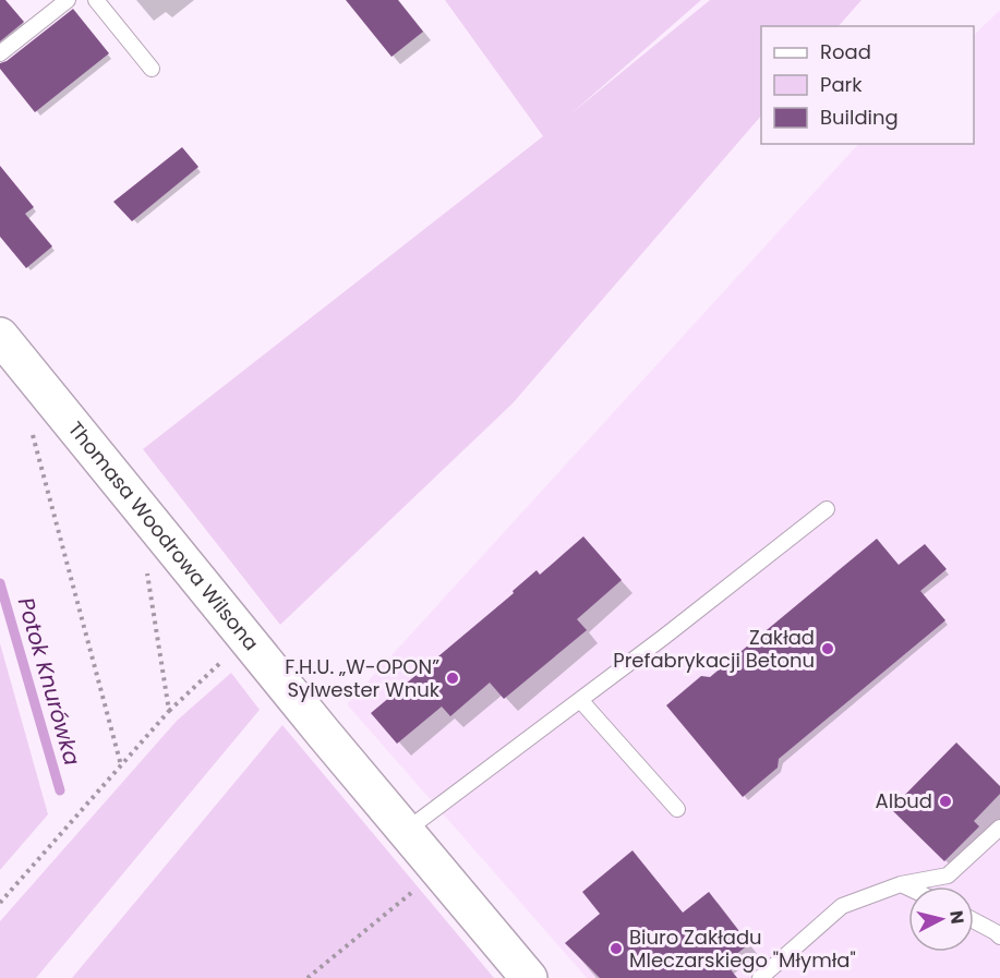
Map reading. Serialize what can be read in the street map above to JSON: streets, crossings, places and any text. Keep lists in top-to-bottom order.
{
  "streets": {
    "street": ["Thomasa Woodrowa Wilsona"]
  },
  "water": ["Potok Knurówka"],
  "places": [
    "Zakład Prefabrykacji Betonu",
    "F.H.U. „W-OPON” Sylwester Wnuk",
    "Albud",
    "Biuro Zakładu Mleczarskiego \"Młymła\""
  ],
  "legend": ["Road", "Park", "Building"],
  "north": "right"
}
